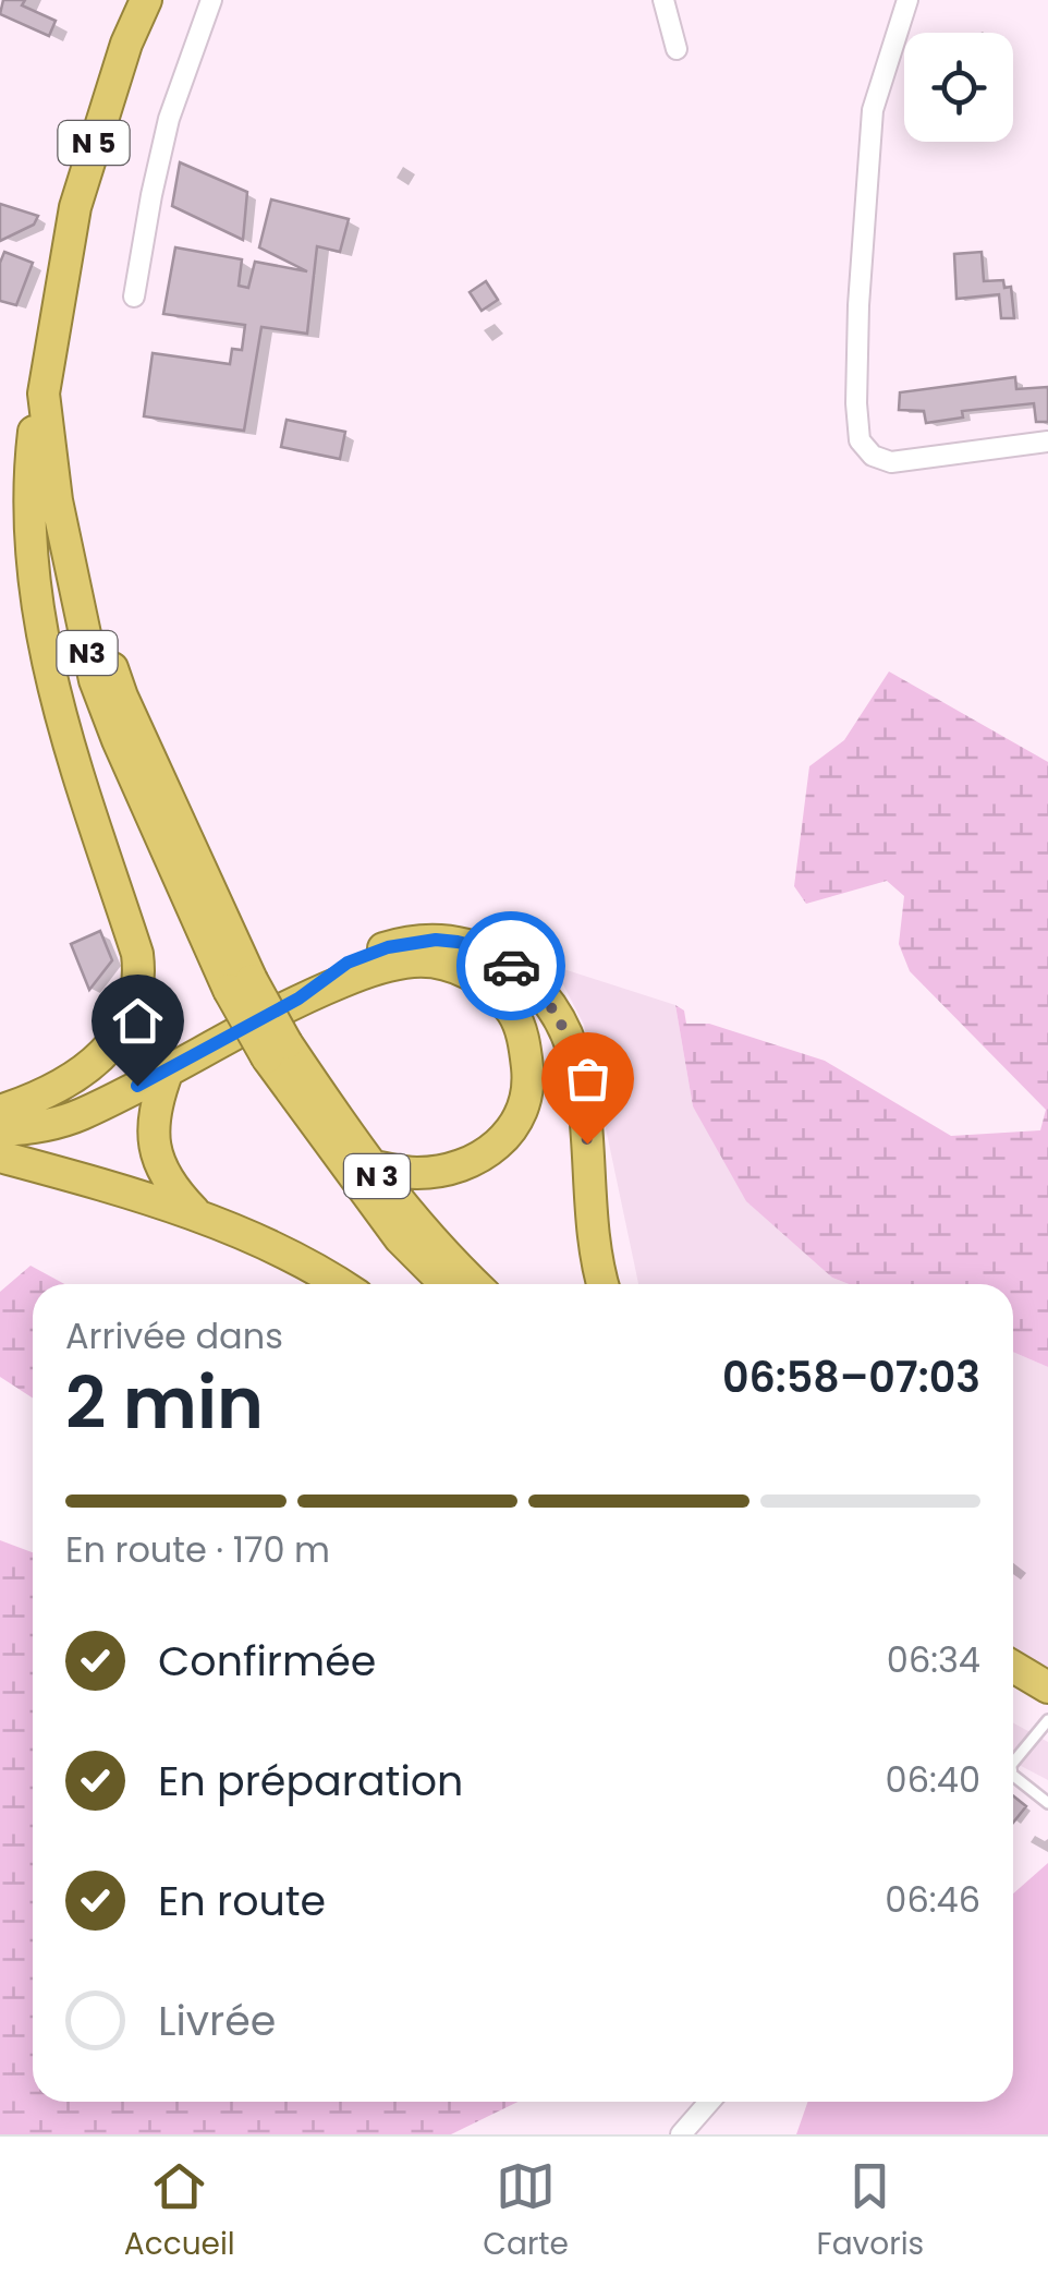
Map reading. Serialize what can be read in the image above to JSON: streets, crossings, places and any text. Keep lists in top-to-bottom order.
{
  "streets": {
    "highway": ["N 5", "N3", "N 3"]
  },
  "crossings": [
    ["N 5", "N3"],
    ["N3", "N 3"]
  ],
  "page": {
    "heading": ["2 min", "Arrivée dans", "06:58–07:03"],
    "bar": "En route · 170 m",
    "list": [
      ["Confirmée", "06:34"],
      ["En préparation", "06:40"],
      ["En route", "06:46"],
      "Livrée"
    ],
    "tabs": ["Accueil", "Carte", "Favoris"]
  }
}
